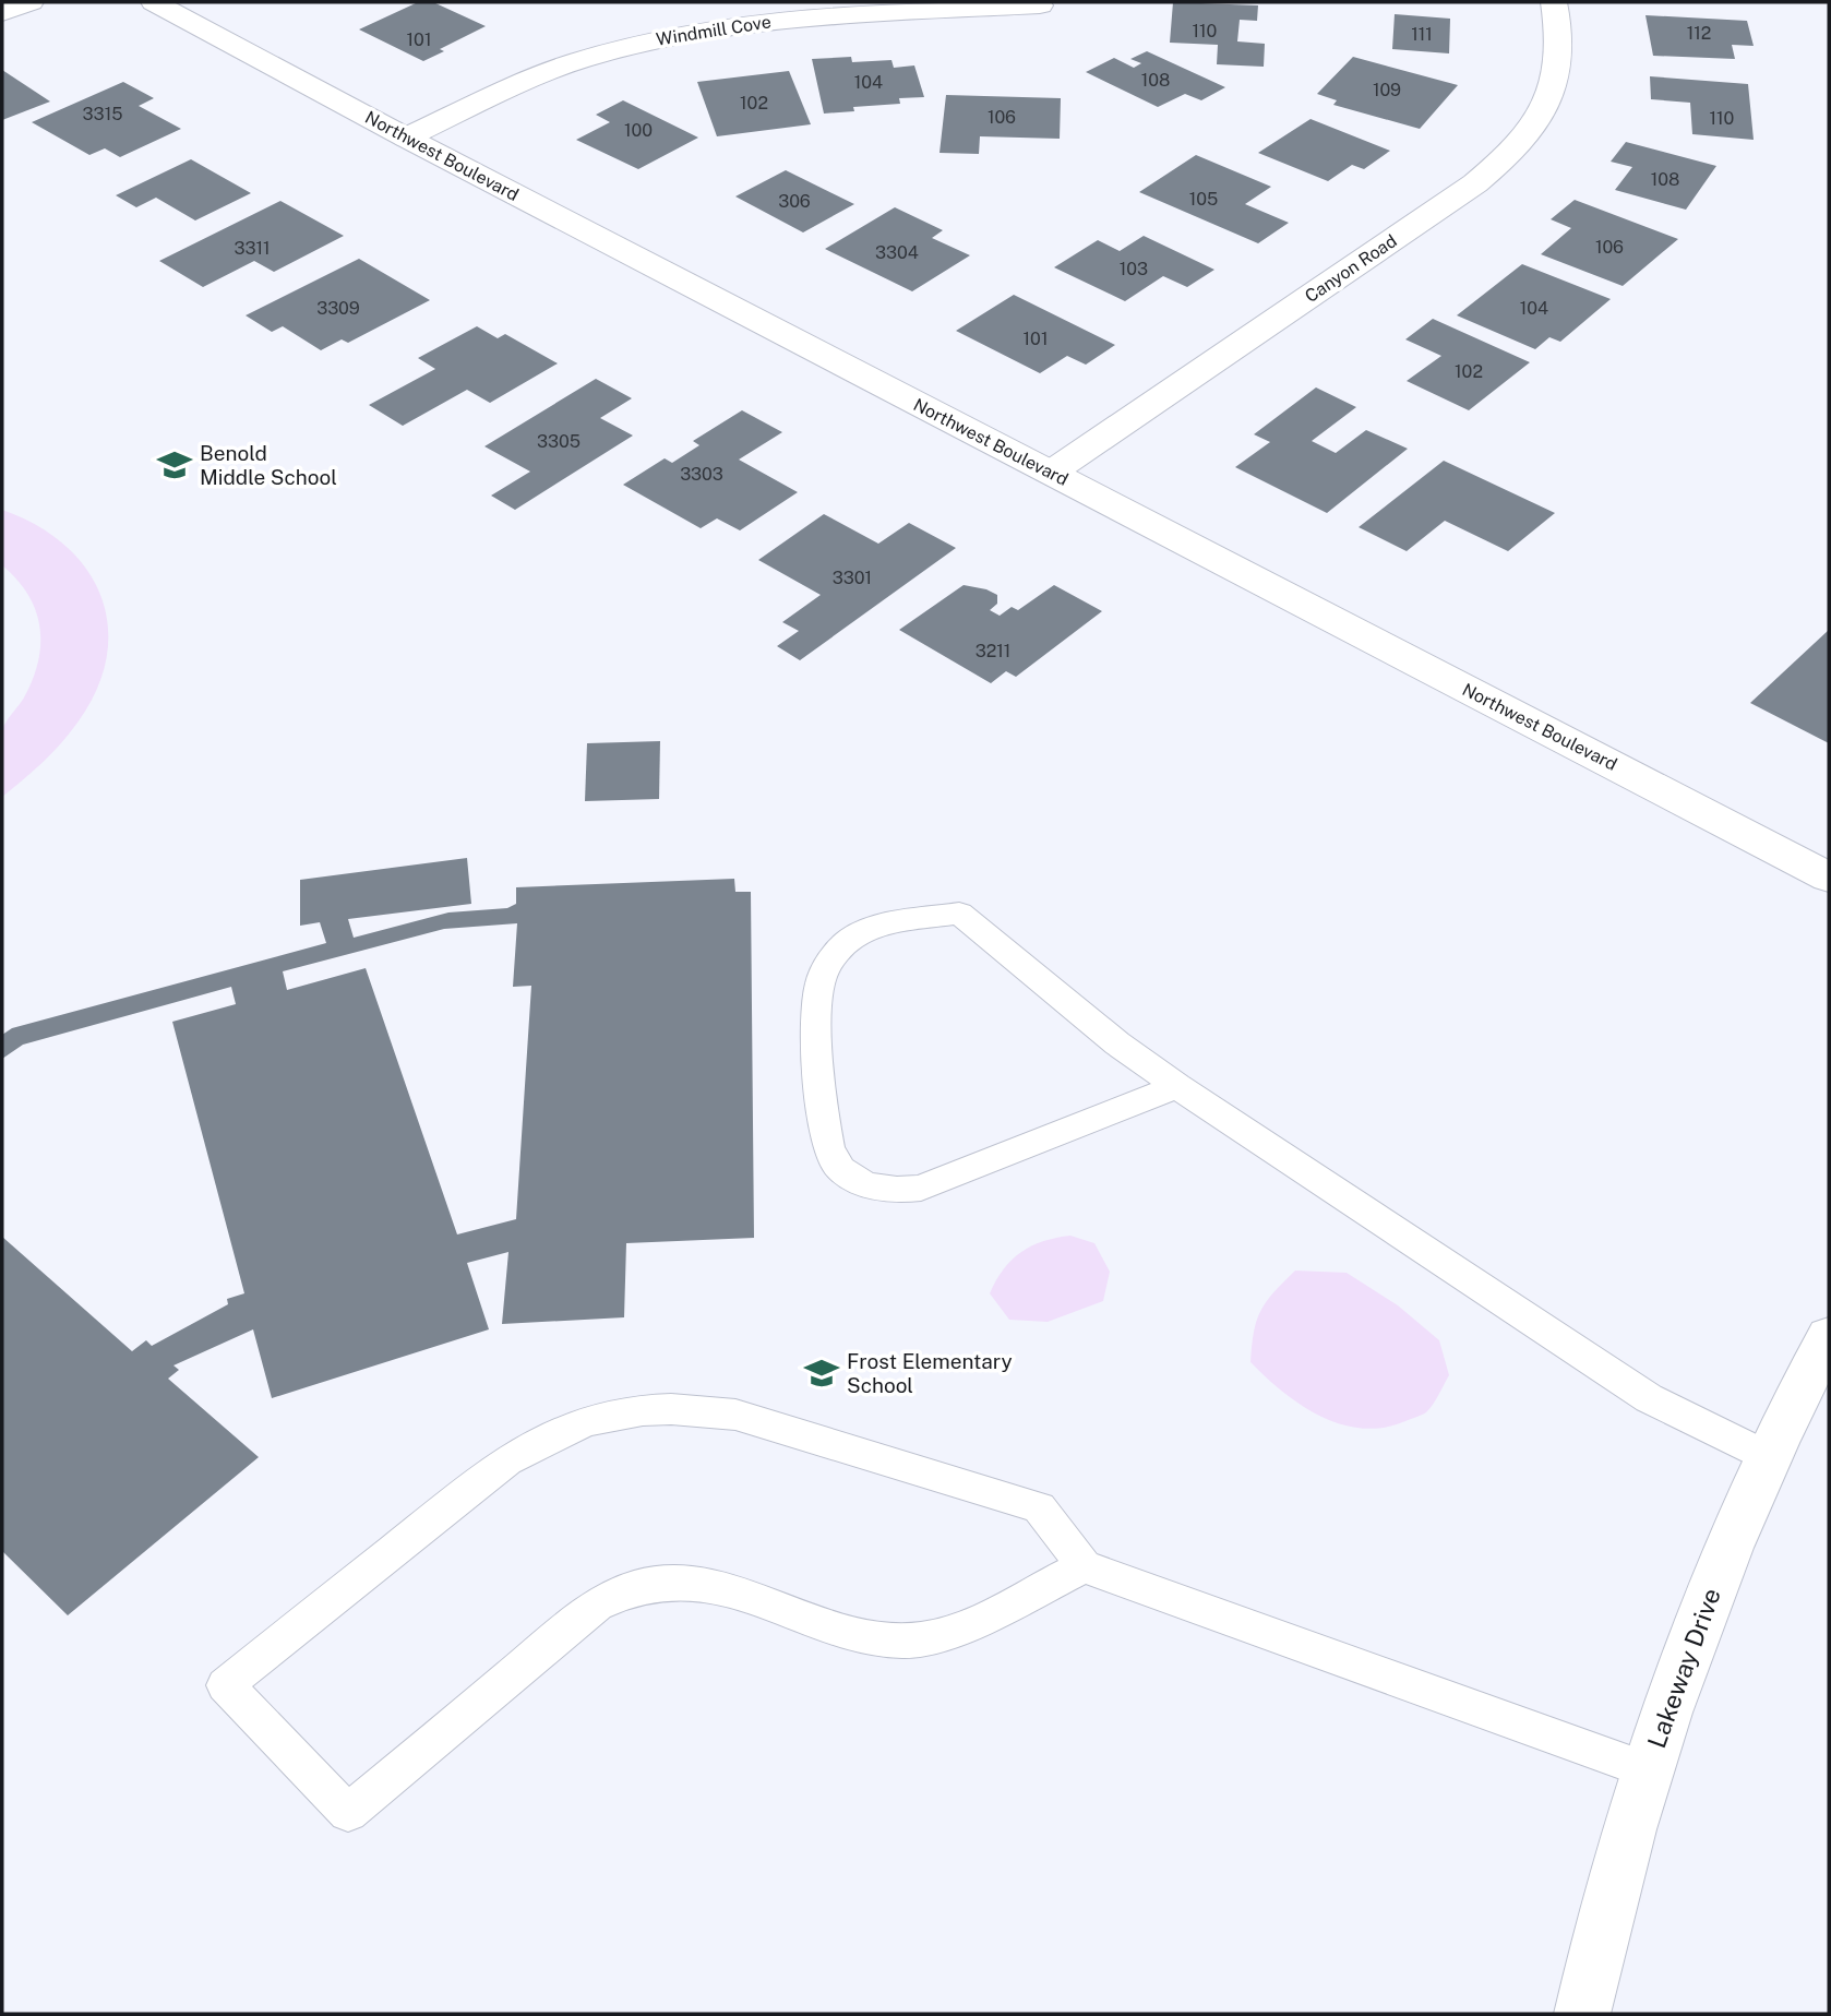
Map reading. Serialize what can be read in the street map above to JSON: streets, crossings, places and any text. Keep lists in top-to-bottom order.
{
  "streets": {
    "street": [
      "Windmill Cove",
      "Northwest Boulevard",
      "Canyon Road",
      "Lakeway Drive"
    ]
  },
  "crossings": [
    ["Windmill Cove", "Northwest Boulevard"],
    ["Northwest Boulevard", "Canyon Road"]
  ],
  "places": {
    "school or university": ["Benold Middle School", "Frost Elementary School"]
  },
  "house_numbers": [
    "110",
    "112",
    "111",
    "101",
    "108",
    "104",
    "109",
    "102",
    "3315",
    "106",
    "110",
    "100",
    "108",
    "105",
    "306",
    "106",
    "3311",
    "3304",
    "103",
    "3309",
    "104",
    "101",
    "102",
    "3305",
    "3303",
    "3301",
    "3211"
  ]
}
